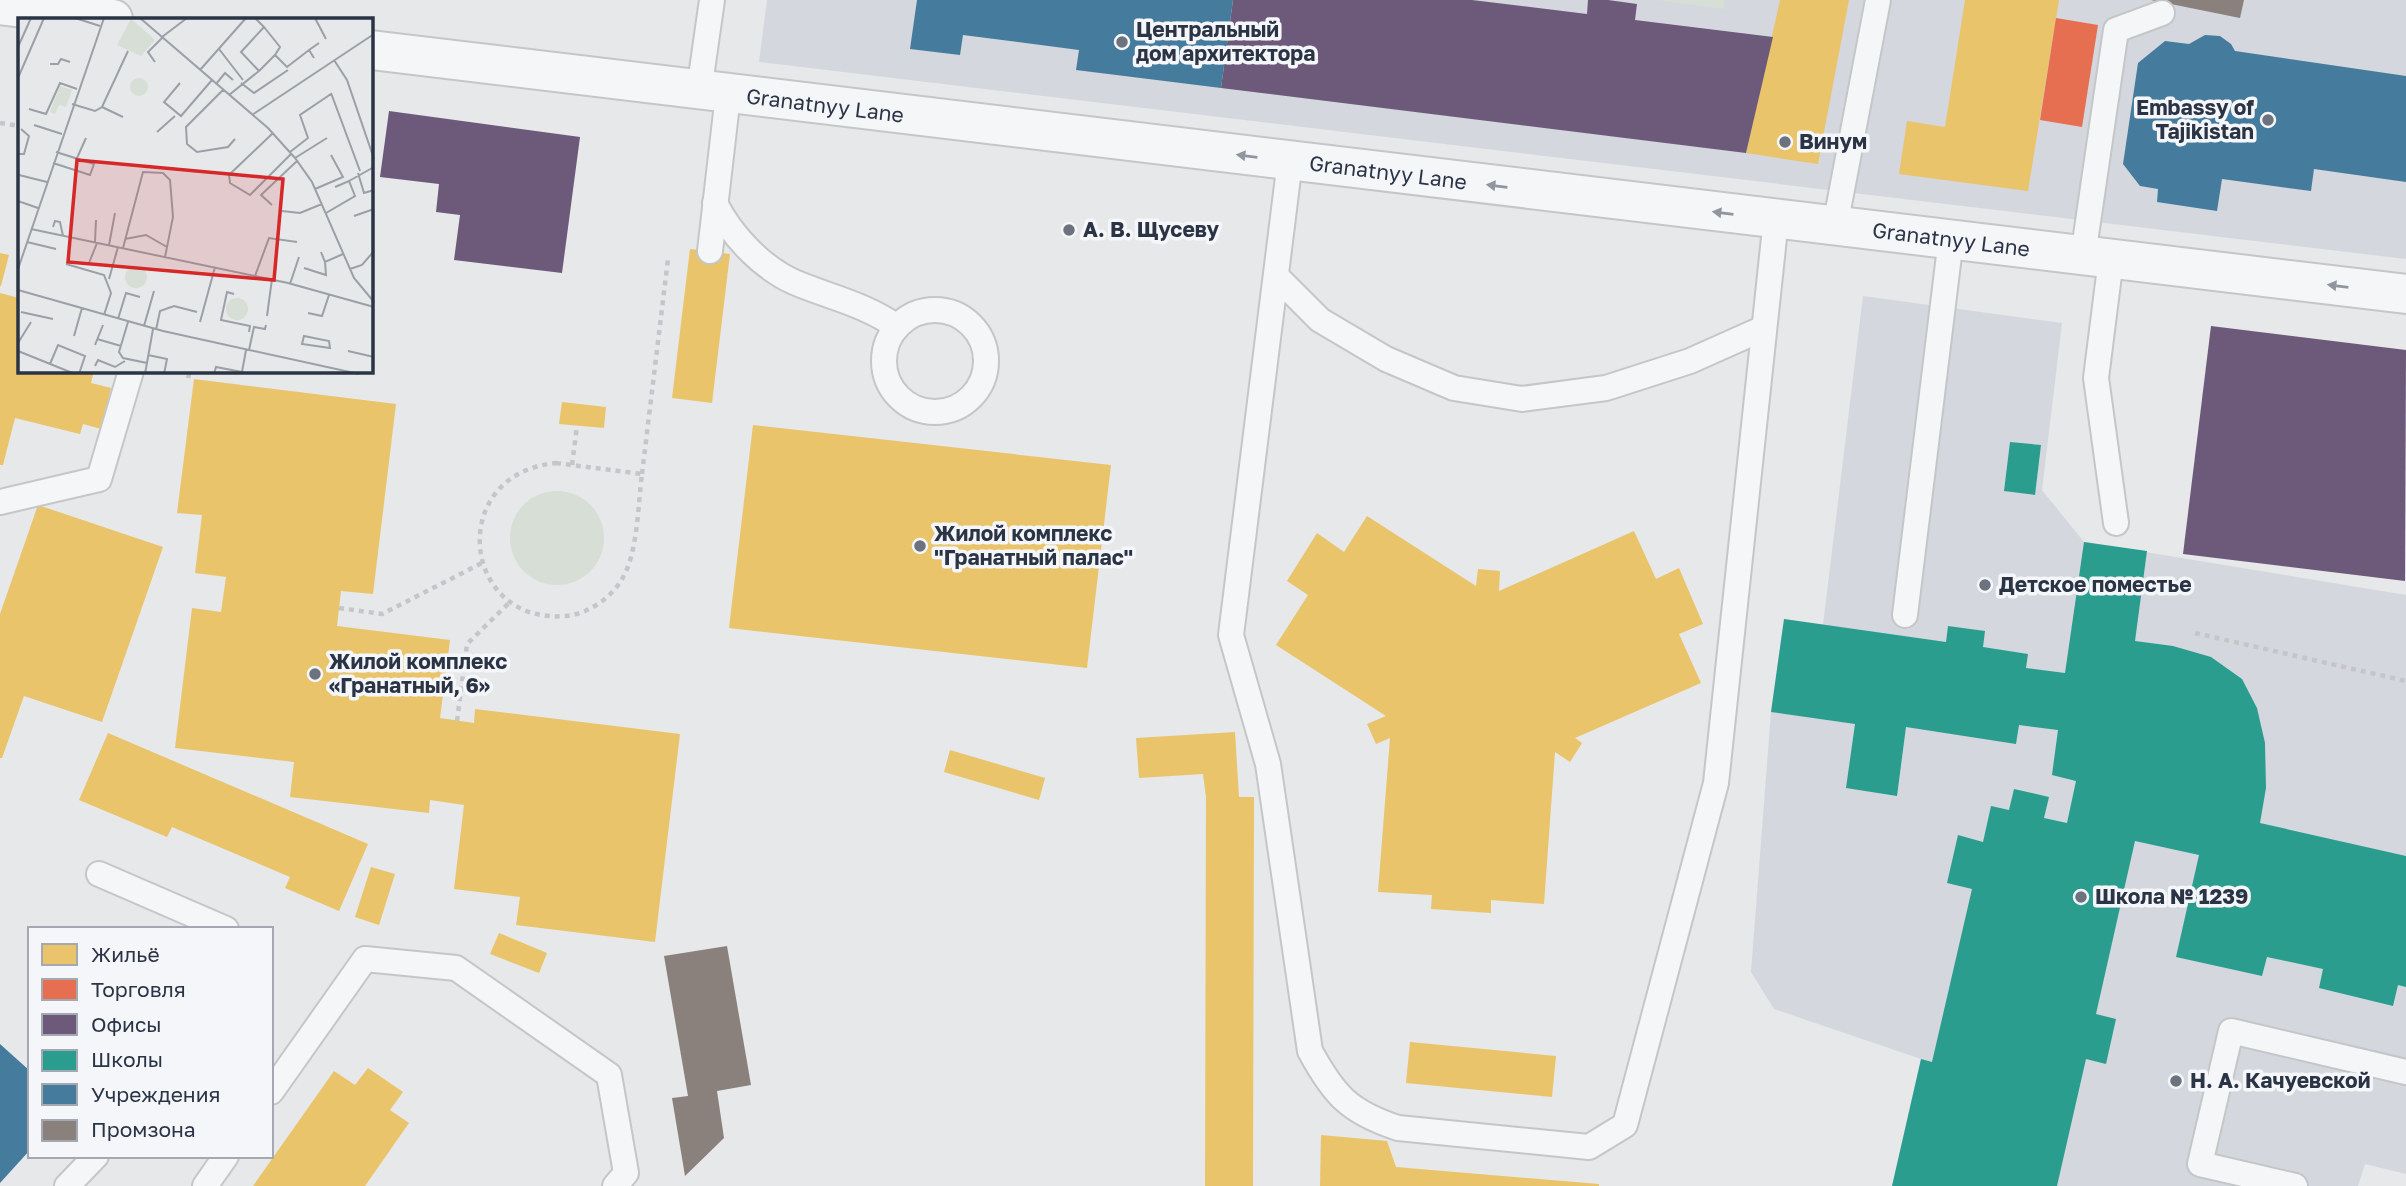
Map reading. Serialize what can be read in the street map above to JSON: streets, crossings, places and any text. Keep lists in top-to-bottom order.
{
  "streets": {
    "street": ["Granatnyy Lane"]
  },
  "one_way": ["Granatnyy Lane"],
  "places": [
    "Центральный дом архитектора",
    "Embassy of Tajikistan",
    "Винум",
    "А. В. Щусеву",
    "Жилой комплекс \"Гранатный палас\"",
    "Детское поместье",
    "Жилой комплекс «Гранатный, 6»",
    "Школа № 1239",
    "Н. А. Качуевской"
  ],
  "legend": [
    "Жильё",
    "Торговля",
    "Офисы",
    "Школы",
    "Учреждения",
    "Промзона"
  ]
}
